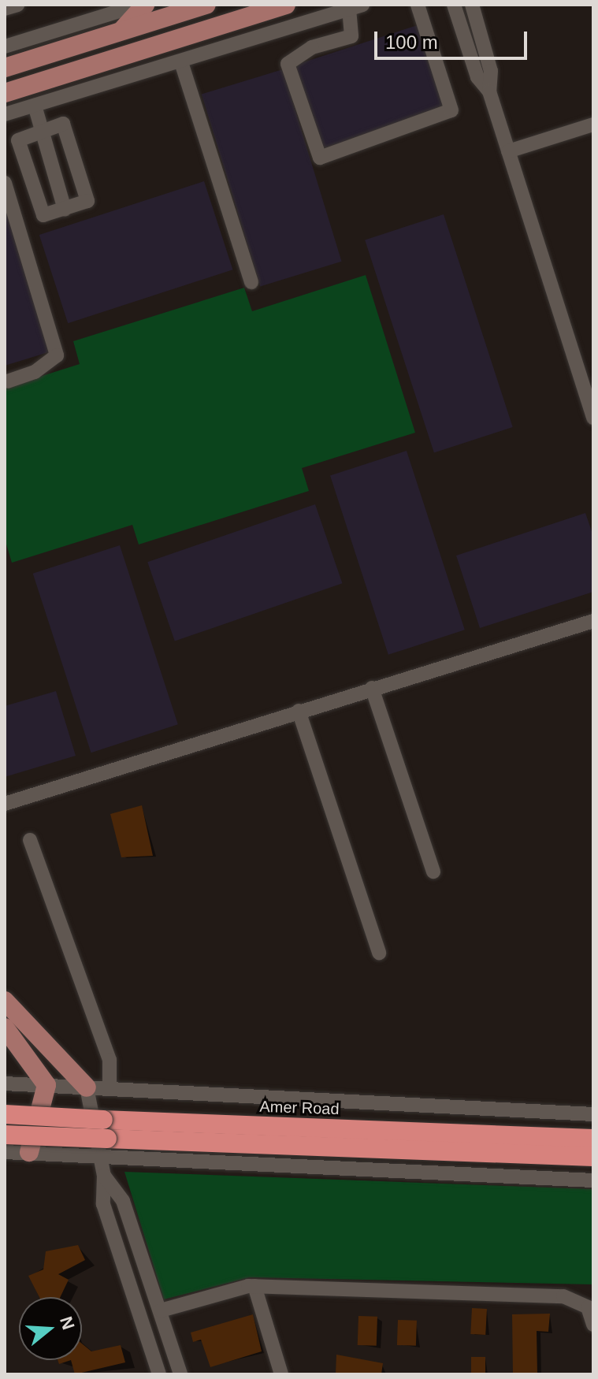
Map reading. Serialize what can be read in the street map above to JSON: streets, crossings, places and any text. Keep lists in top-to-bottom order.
{
  "streets": {
    "highway": ["Amer Road"]
  },
  "scale_bar": "100 m",
  "north": "right"
}
